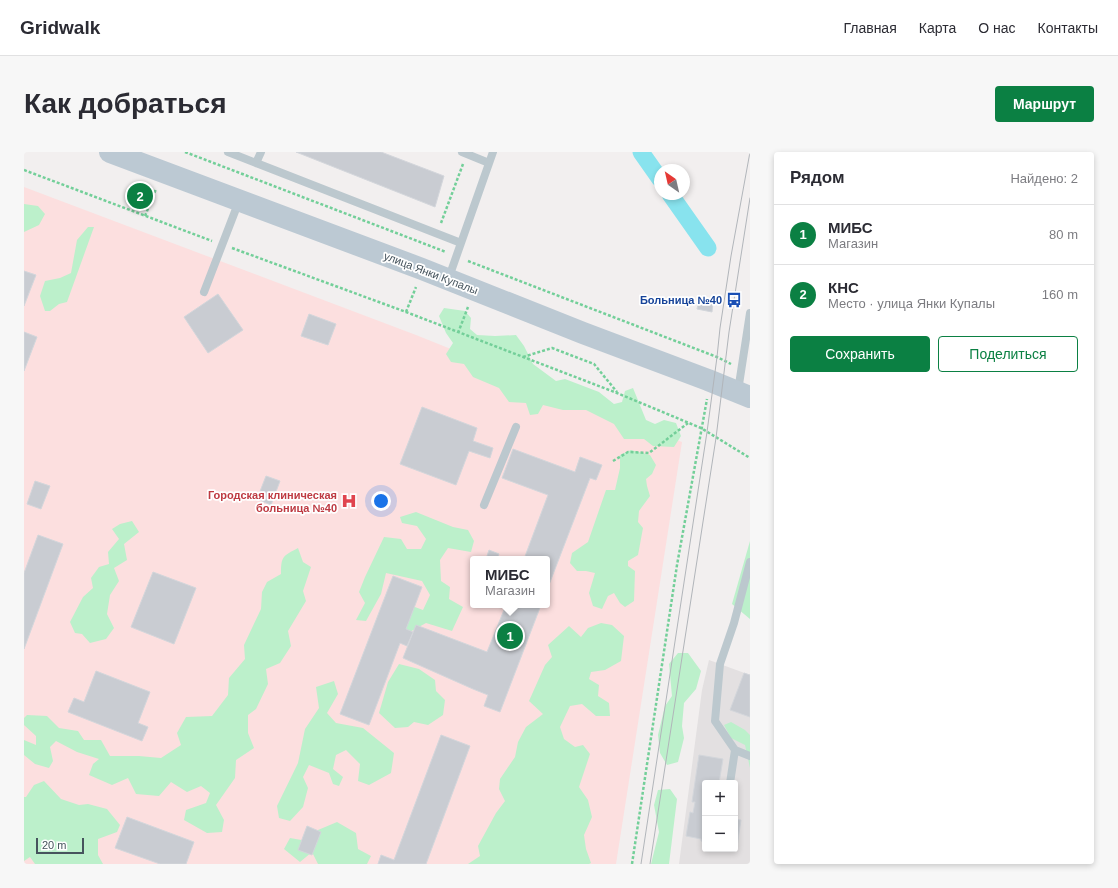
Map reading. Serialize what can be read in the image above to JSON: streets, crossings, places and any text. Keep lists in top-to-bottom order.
{
  "streets": {
    "street": ["улица Янки Купалы"]
  },
  "places": {
    "bus stop": ["Больница №40"],
    "hospital": ["Городская клиническая больница №40"]
  },
  "scale_bar": "20 m",
  "north": "top left",
  "page": {
    "header": "Gridwalk",
    "nav": [
      "Главная",
      "Карта",
      "О нас",
      "Контакты"
    ],
    "buttons": [
      "Маршрут",
      ["Сохранить", "Поделиться"]
    ],
    "title": "Как добраться",
    "heading": ["Рядом", "Найдено: 2"],
    "pins": ["2", "1"],
    "list": [
      {
        "mark": "1",
        "name": "МИБС",
        "note": "Магазин",
        "value": "80 m"
      },
      {
        "mark": "2",
        "name": "КНС",
        "note": "Место · улица Янки Купалы",
        "value": "160 m"
      }
    ],
    "popup": ["МИБС", "Магазин"],
    "map_buttons": ["+", "−"],
    "scale": "20 m"
  }
}
